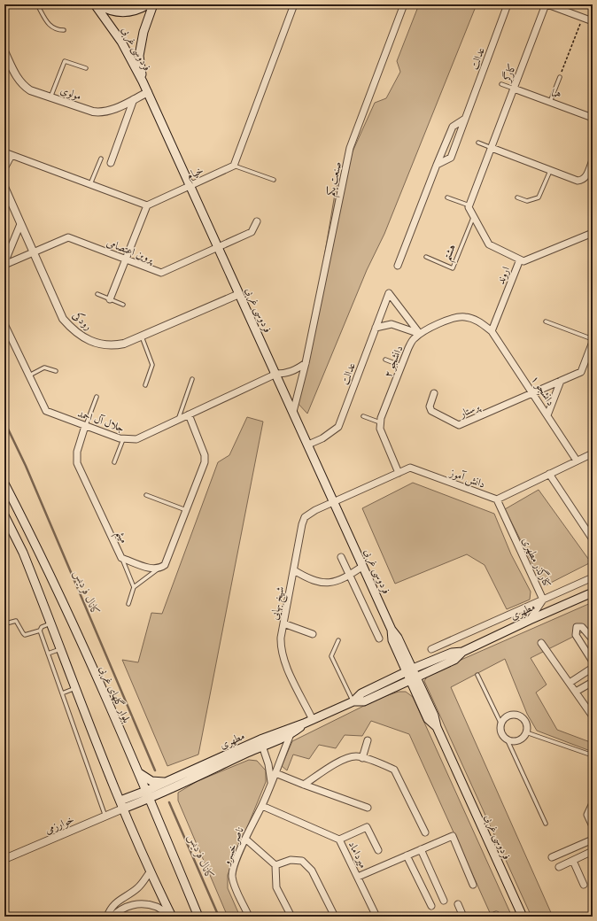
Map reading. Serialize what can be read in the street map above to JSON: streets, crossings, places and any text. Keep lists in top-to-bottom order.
{
  "streets": {
    "main road": ["فردوسی غربی", "مطهری", "بلوار گلهای غربی"],
    "street": [
      "عدالت",
      "کارگر",
      "مولوی",
      "هما",
      "خیام",
      "صنعت یکم",
      "پروین اعتصامی",
      "اروند",
      "رودکی",
      "دانشجو ۲",
      "دانشجو ۱",
      "پرستار",
      "جلال آل احمد",
      "دانش آموز",
      "میثم",
      "کنارگذر مطهری",
      "شیخ بهایی",
      "خوارزمی",
      "ناصر خسرو",
      "میرداماد"
    ],
    "lane": ["هشتم"]
  },
  "crossings": [
    ["فردوسی غربی", "عدالت"],
    ["فردوسی غربی", "مولوی"],
    ["فردوسی غربی", "خیام"],
    ["فردوسی غربی", "صنعت یکم"],
    ["فردوسی غربی", "پروین اعتصامی"],
    ["فردوسی غربی", "رودکی"],
    ["فردوسی غربی", "جلال آل احمد"],
    ["فردوسی غربی", "دانش آموز"],
    ["فردوسی غربی", "شیخ بهایی"],
    ["فردوسی غربی", "مطهری"],
    ["عدالت", "دانشجو ۲"],
    ["کارگر", "هما"],
    ["پروین اعتصامی", "رودکی"],
    ["اروند", "دانشجو ۲"],
    ["اروند", "دانشجو ۱"],
    ["دانشجو ۲", "دانشجو ۱"],
    ["دانشجو ۲", "دانش آموز"],
    ["دانشجو ۱", "پرستار"],
    ["جلال آل احمد", "میثم"],
    ["دانش آموز", "کنارگذر مطهری"],
    ["دانش آموز", "شیخ بهایی"],
    ["شیخ بهایی", "مطهری"],
    ["مطهری", "بلوار گلهای غربی"],
    ["مطهری", "ناصر خسرو"],
    ["ناصر خسرو", "میرداماد"]
  ],
  "water": ["کانال فردیس"]
}
